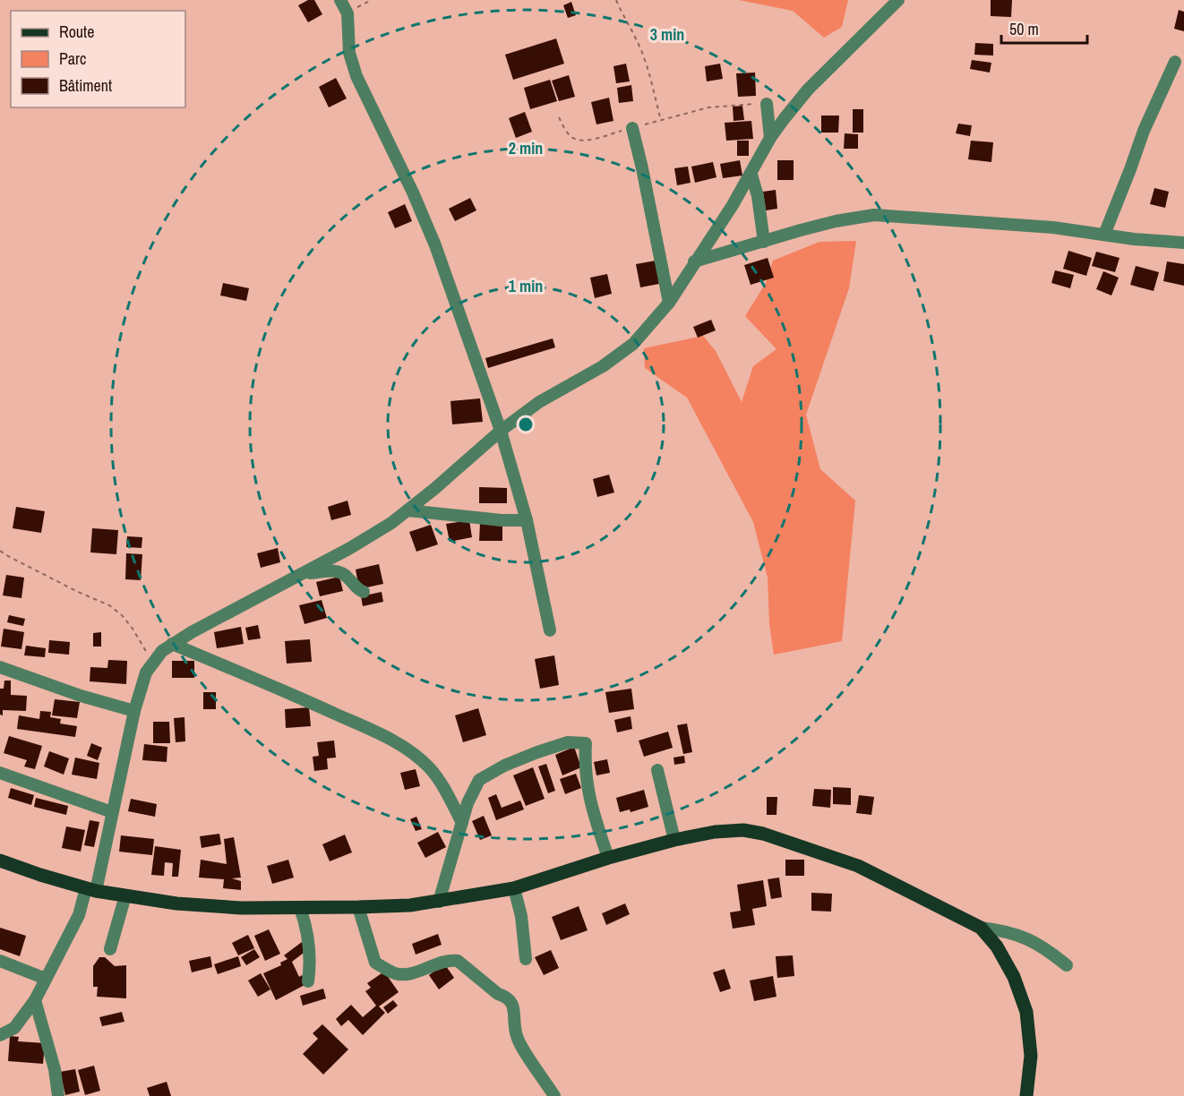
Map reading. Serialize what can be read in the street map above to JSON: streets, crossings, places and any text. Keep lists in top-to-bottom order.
{
  "legend": ["Route", "Parc", "Bâtiment"],
  "scale_bar": "50 m",
  "rings": ["3 min", "2 min", "1 min"]
}
